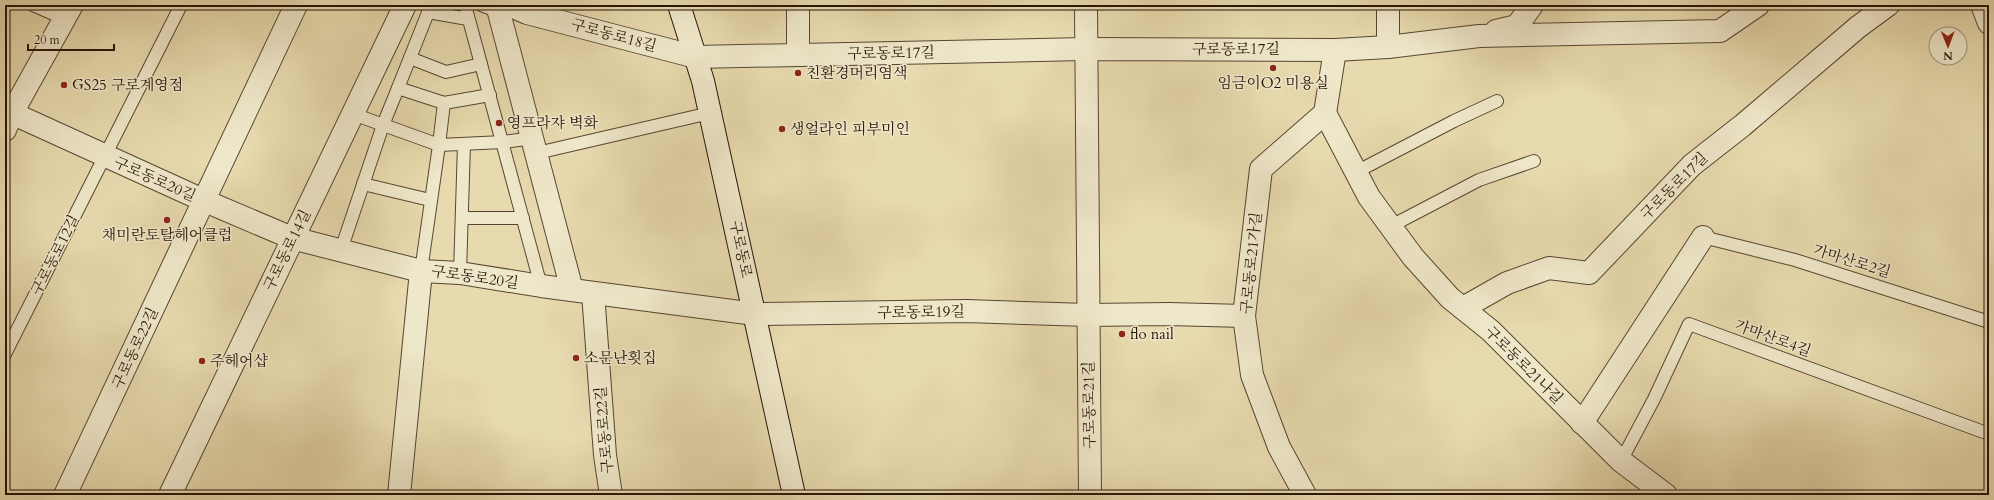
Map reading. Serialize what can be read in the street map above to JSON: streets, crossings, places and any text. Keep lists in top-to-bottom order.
{
  "streets": {
    "street": [
      "구로동로18길",
      "구로동로17길",
      "구로동로20길",
      "구로동로",
      "구로동로14길",
      "구로동로21가길",
      "구로동로19길",
      "구로동로22길",
      "구로동로21나길",
      "구로동로21길"
    ],
    "lane": ["구로동로12길", "가마산로2길", "가마산로4길"]
  },
  "crossings": [
    ["구로동로18길", "구로동로17길"],
    ["구로동로18길", "구로동로"],
    ["구로동로17길", "구로동로"],
    ["구로동로17길", "구로동로21나길"],
    ["구로동로20길", "구로동로"],
    ["구로동로20길", "구로동로14길"],
    ["구로동로20길", "구로동로12길"],
    ["구로동로20길", "구로동로19길"],
    ["구로동로20길", "구로동로22길"],
    ["구로동로", "구로동로19길"],
    ["구로동로21가길", "구로동로19길"],
    ["구로동로21가길", "구로동로21나길"],
    ["구로동로19길", "구로동로21길"],
    ["가마산로4길", "구로동로21나길"]
  ],
  "places": [
    "임금이O2 미용실",
    "친환경머리염색",
    "GS25 구로계영점",
    "영프라쟈 벽화",
    "생얼라인 피부미인",
    "채미란토탈헤어클럽",
    "flo nail",
    "소문난횟집",
    "주헤어샵"
  ],
  "scale_bar": "20 m",
  "north": "bottom"
}
